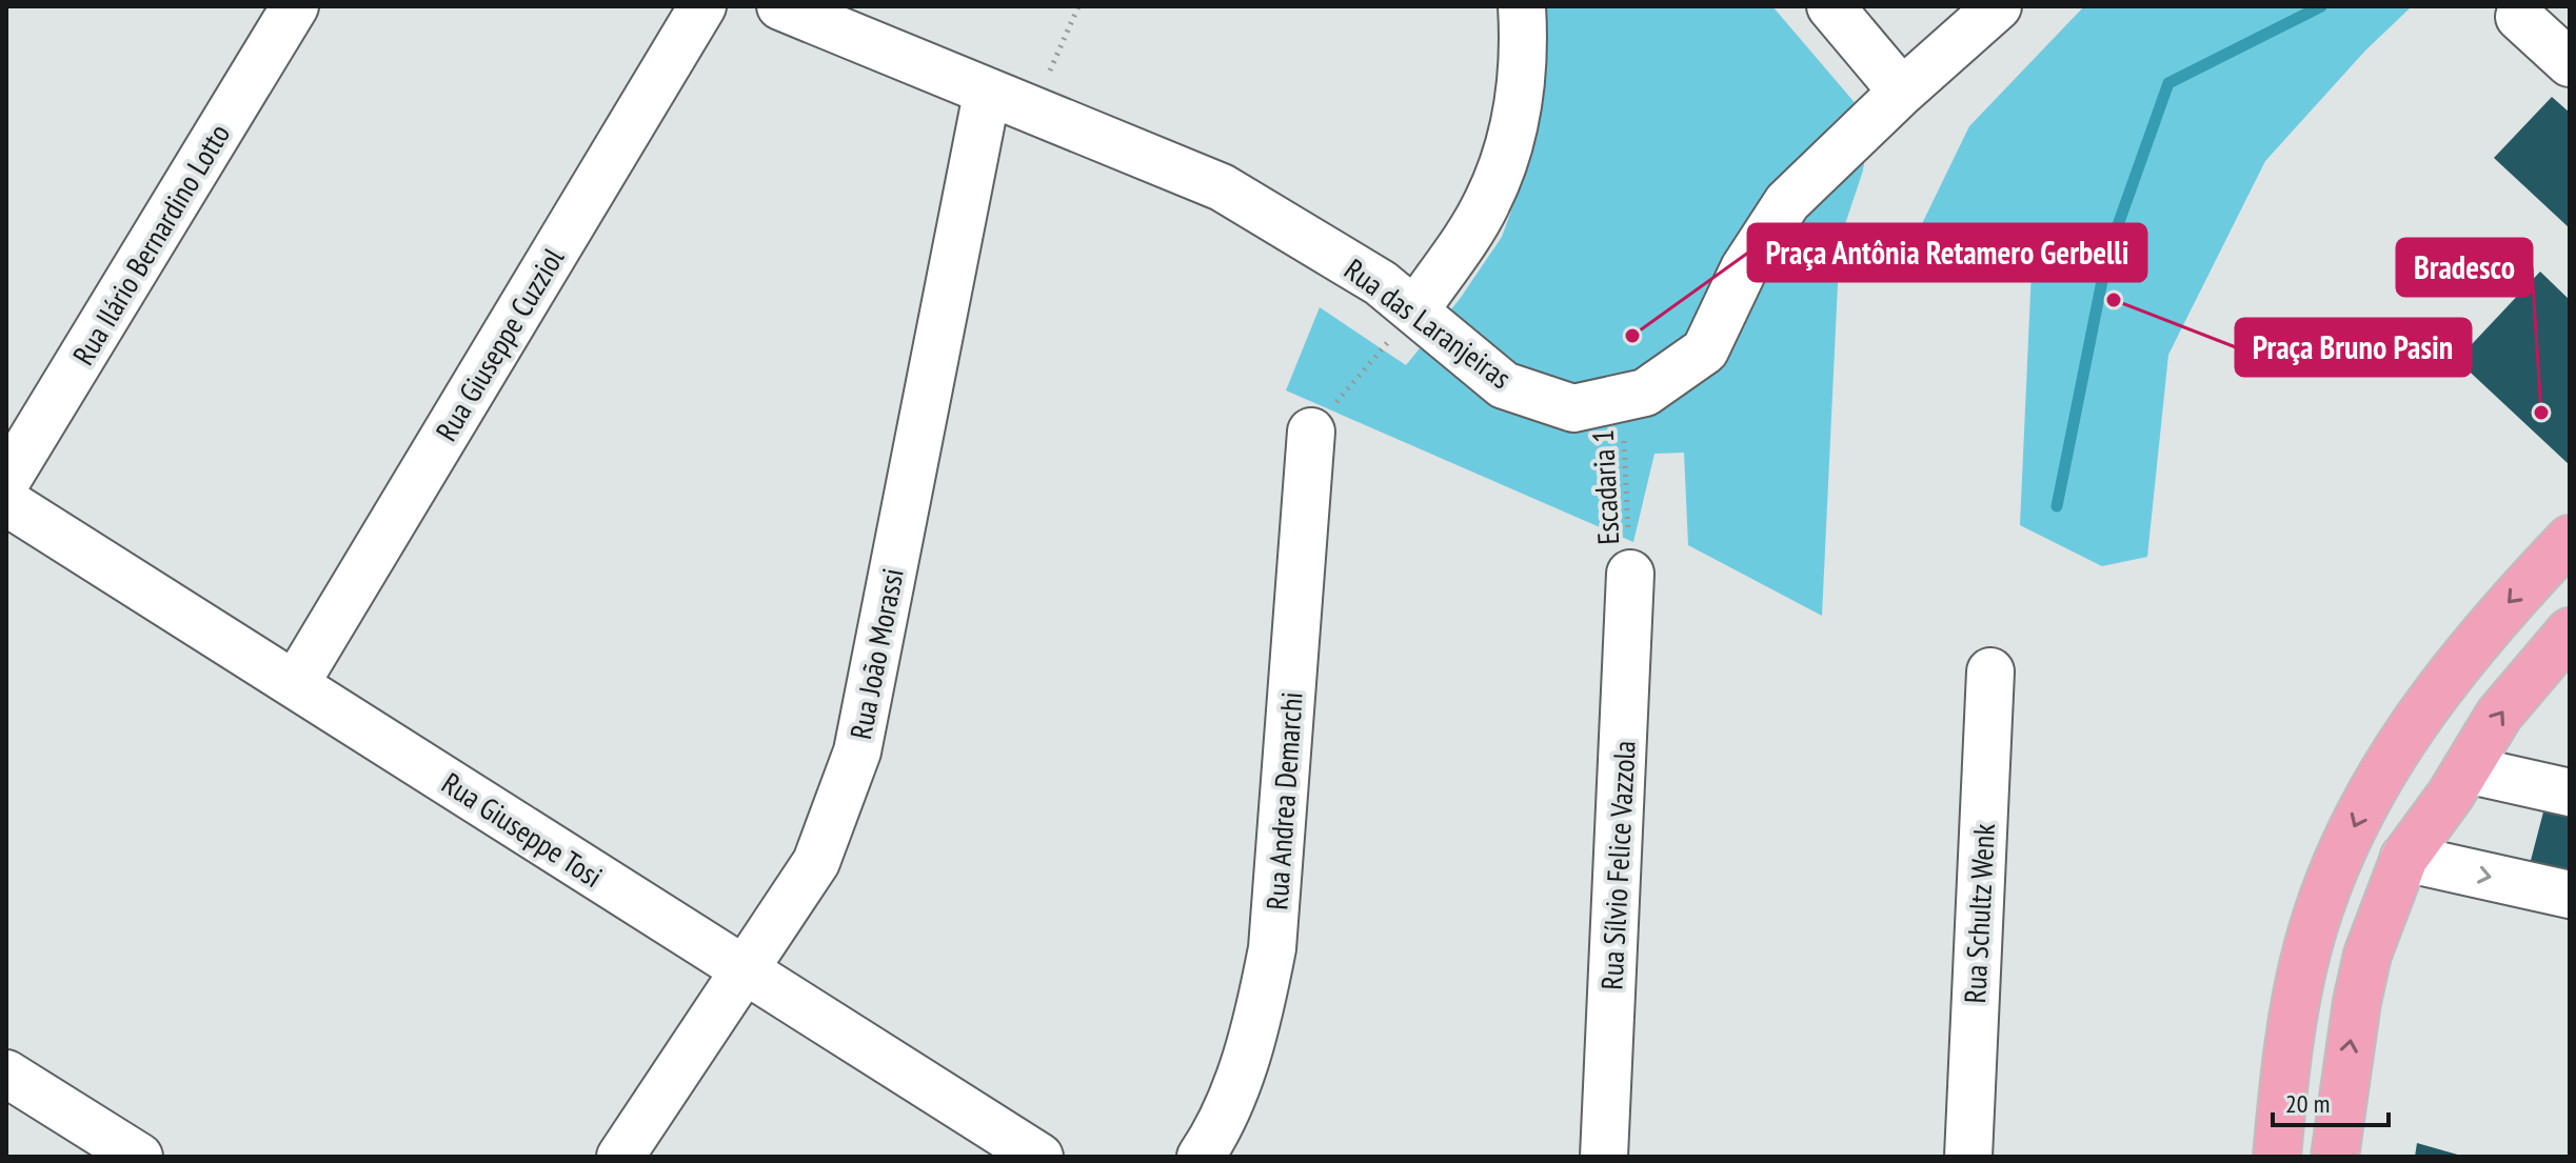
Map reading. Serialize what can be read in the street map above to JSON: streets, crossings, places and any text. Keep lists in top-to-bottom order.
{
  "streets": {
    "street": [
      "Rua Ilário Bernardino Lotto",
      "Rua das Laranjeiras",
      "Rua Giuseppe Cuzziol",
      "Rua João Morassi",
      "Rua Andrea Demarchi",
      "Rua Giuseppe Tosi",
      "Rua Sílvio Felice Vazzola",
      "Rua Schultz Wenk"
    ],
    "path": ["Escadaria 1"]
  },
  "crossings": [
    ["Rua das Laranjeiras", "Escadaria 1"],
    ["Rua das Laranjeiras", "Rua João Morassi"],
    ["Rua Giuseppe Cuzziol", "Rua Giuseppe Tosi"],
    ["Escadaria 1", "Rua Sílvio Felice Vazzola"],
    ["Rua João Morassi", "Rua Giuseppe Tosi"]
  ],
  "places": ["Praça Bruno Pasin", "Praça Antônia Retamero Gerbelli", "Bradesco"],
  "scale_bar": "20 m"
}
